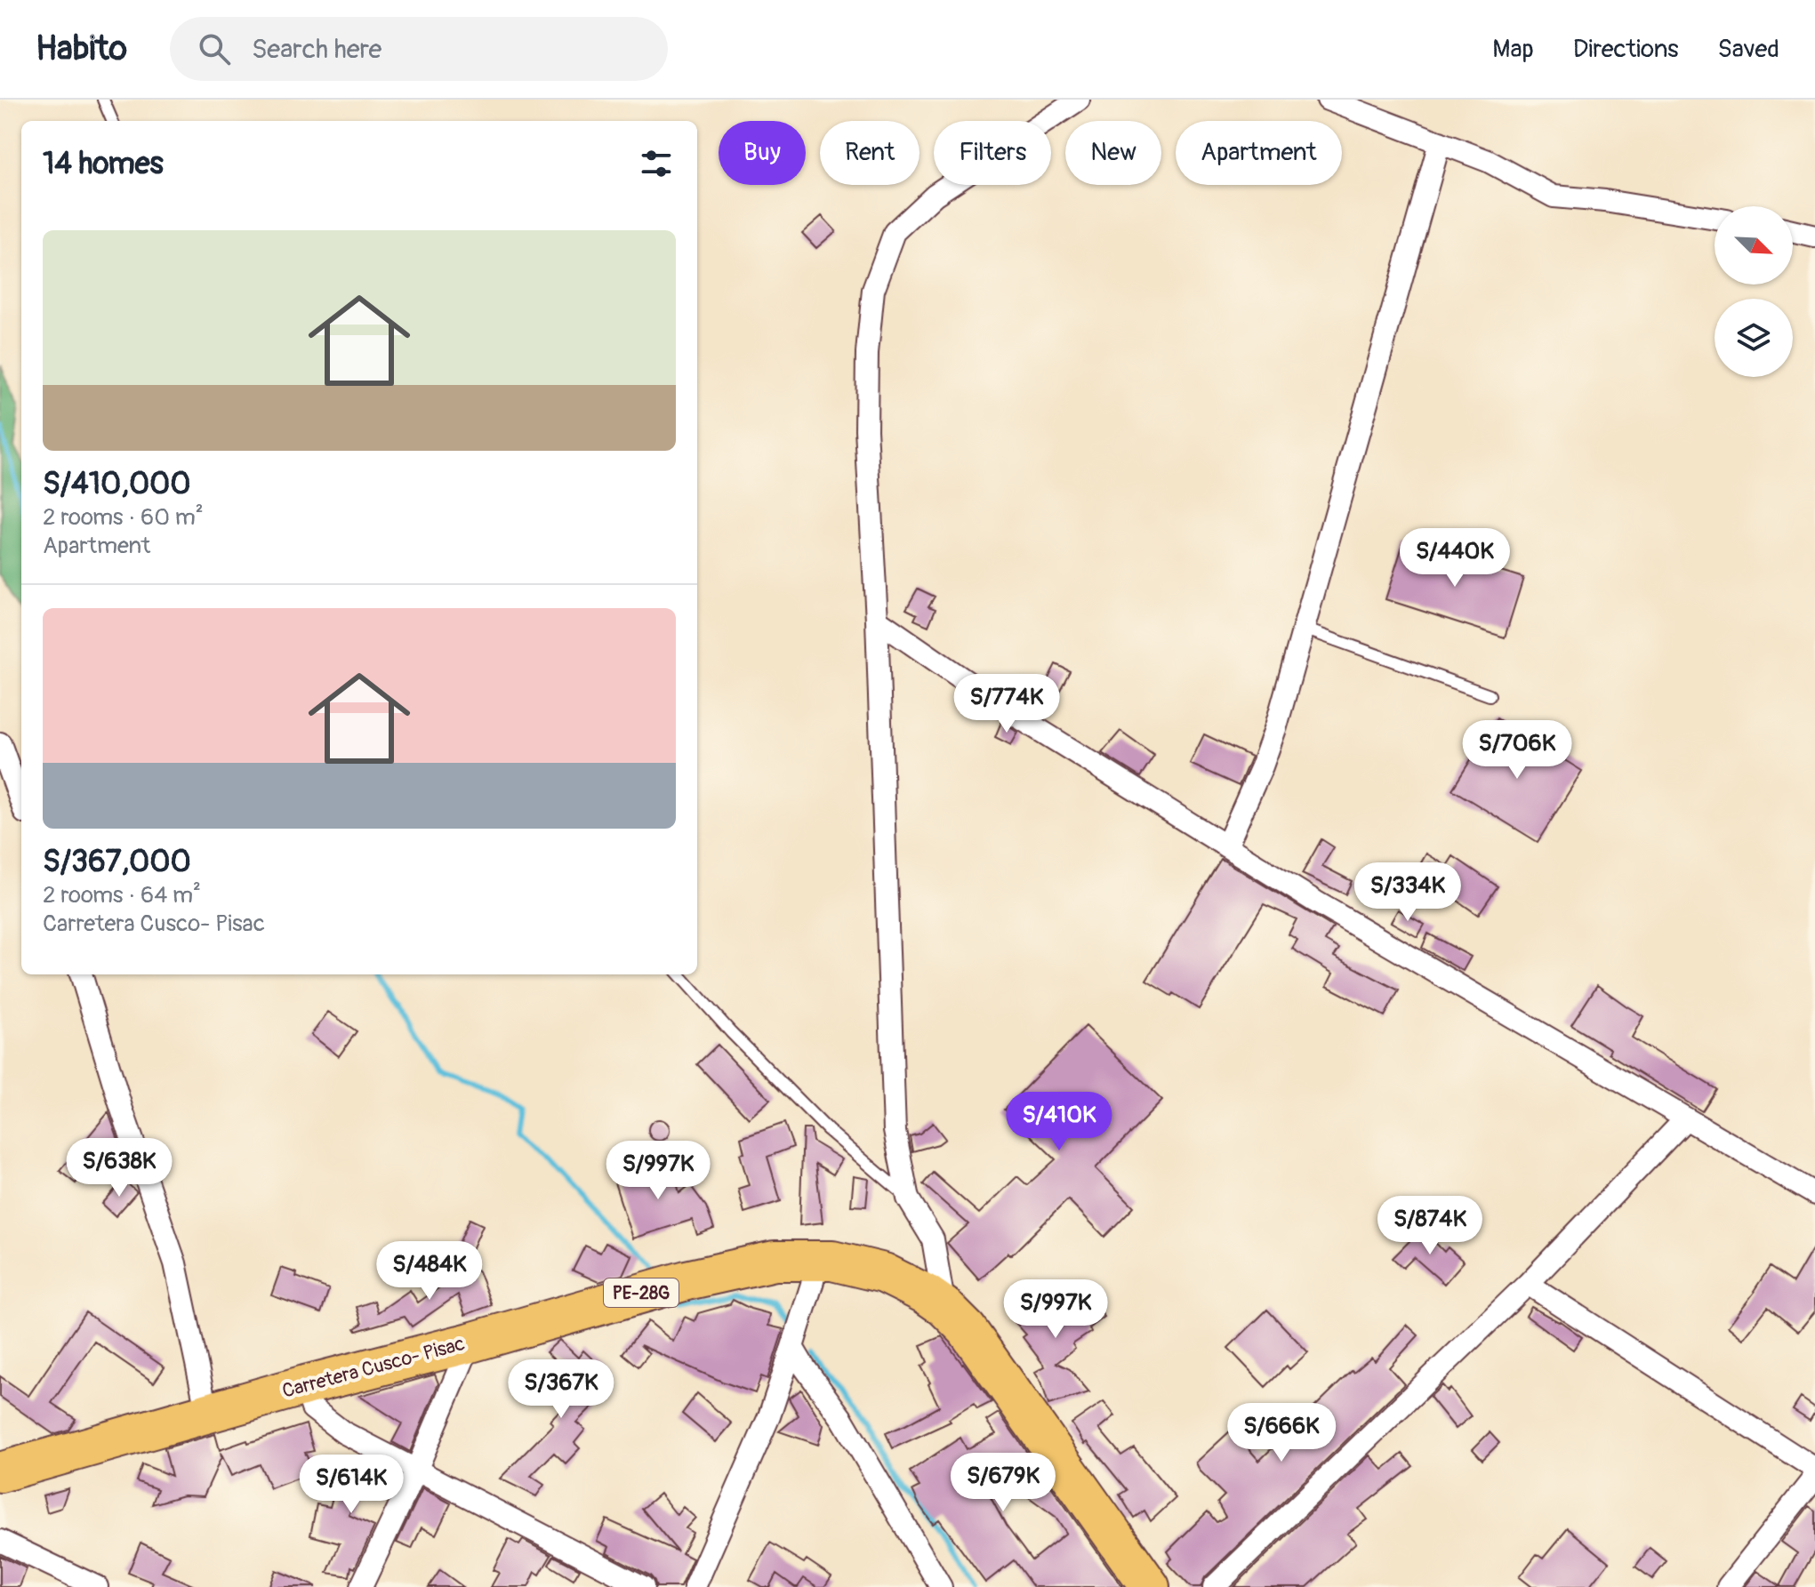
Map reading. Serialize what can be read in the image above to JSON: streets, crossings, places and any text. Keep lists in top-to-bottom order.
{
  "streets": {
    "highway": ["PE-28G", "Carretera Cusco- Pisac"]
  },
  "north": "bottom right",
  "page": {
    "header": "Habito",
    "search": "Search here",
    "nav": ["Map", "Directions", "Saved"],
    "chip": [
      "Buy",
      "Rent",
      "Filters",
      "New",
      "Apartment"
    ],
    "heading": "14 homes",
    "list": [
      {
        "name": "S/410,000",
        "note": "2 rooms · 60 m² · Apartment"
      },
      {
        "name": "S/367,000",
        "note": "2 rooms · 64 m² · Carretera Cusco- Pisac"
      }
    ],
    "price": [
      "S/440K",
      "S/774K",
      "S/706K",
      "S/334K",
      "S/410K",
      "S/638K",
      "S/997K",
      "S/874K",
      "S/484K",
      "S/997K",
      "S/367K",
      "S/666K",
      "S/679K",
      "S/614K"
    ]
  }
}
